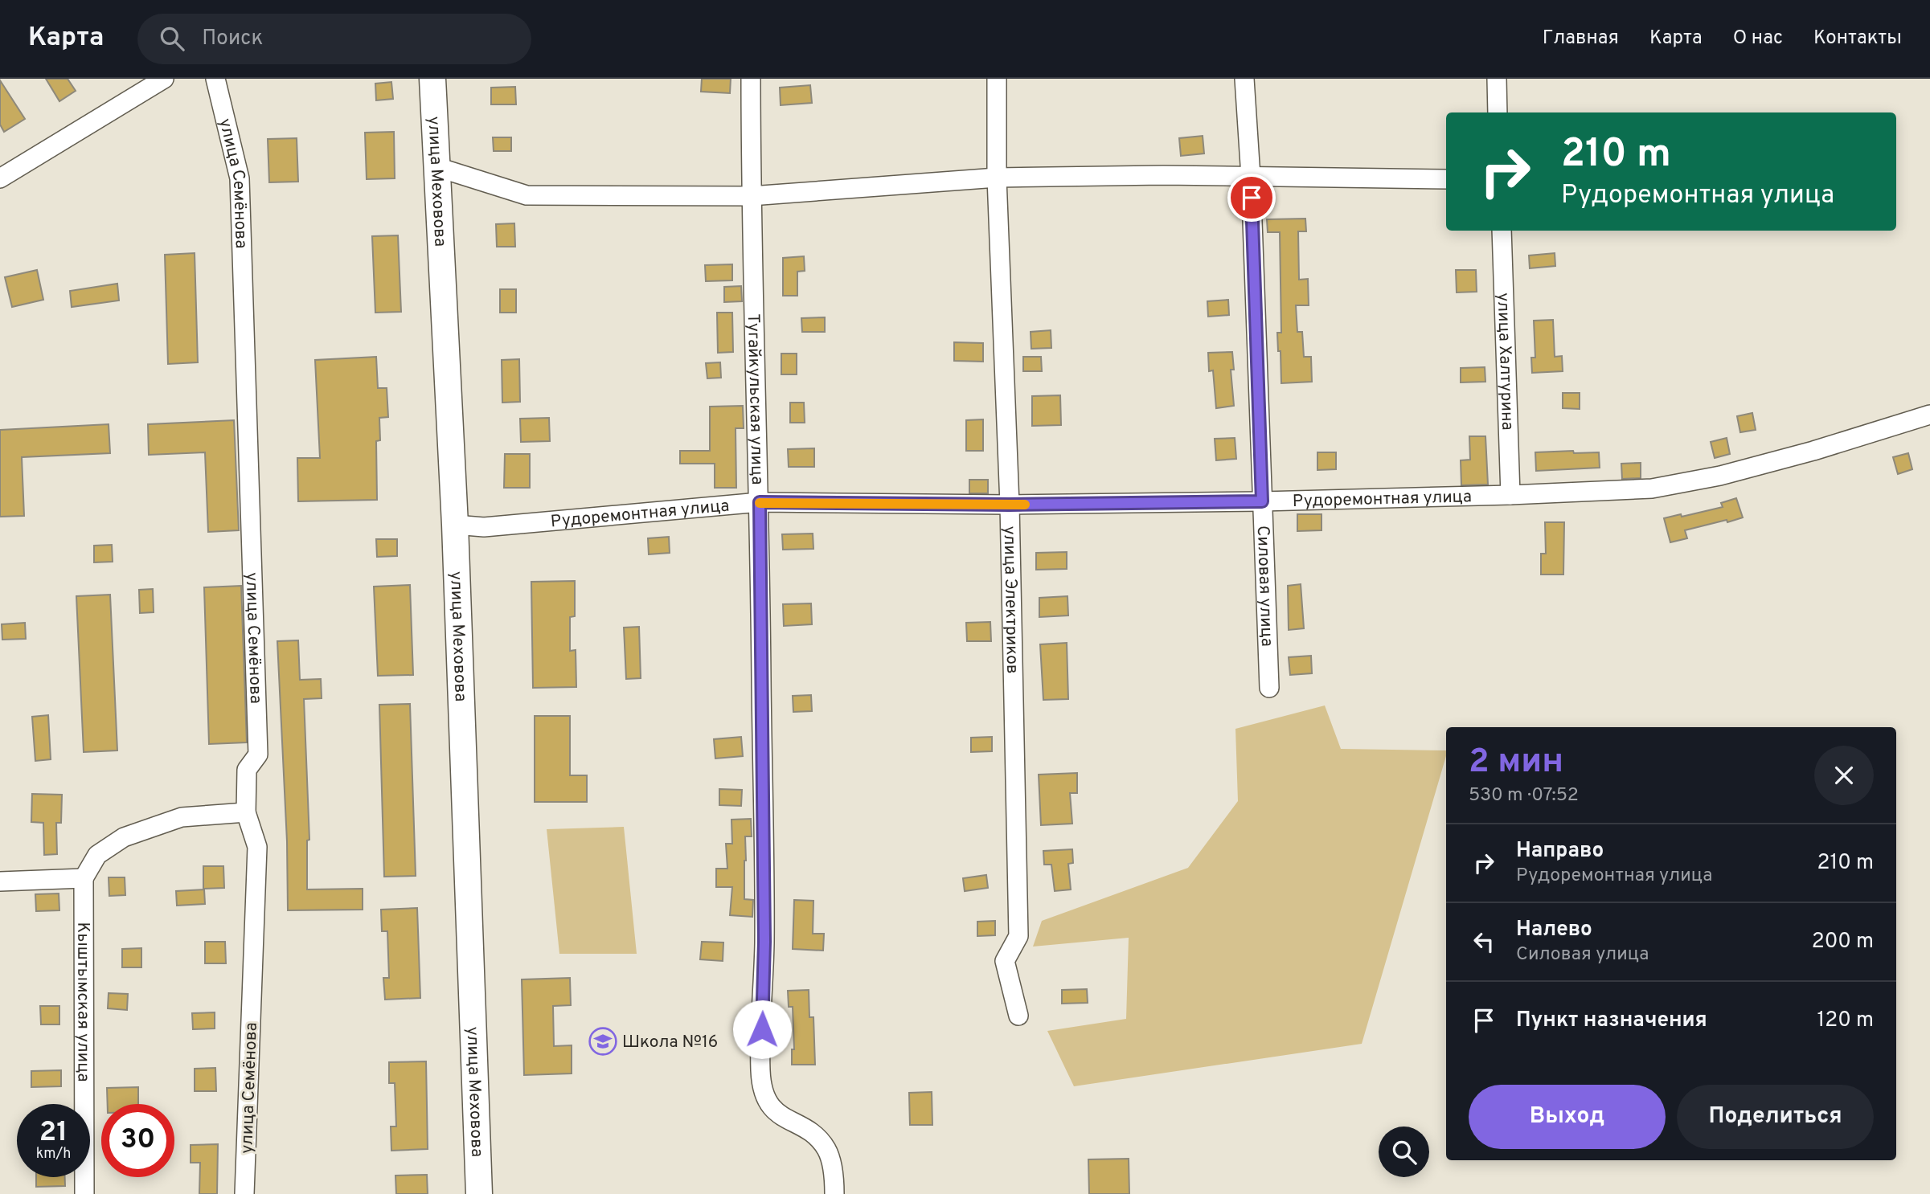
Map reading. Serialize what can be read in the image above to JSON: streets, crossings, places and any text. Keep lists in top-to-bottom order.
{
  "streets": {
    "street": [
      "улица Меховова",
      "улица Семёнова",
      "улица Халтурина",
      "Тугайкульская улица",
      "Рудоремонтная улица",
      "Силовая улица",
      "улица Электриков",
      "Кыштымская улица"
    ]
  },
  "crossings": [
    ["улица Меховова", "Рудоремонтная улица"],
    ["улица Халтурина", "Рудоремонтная улица"],
    ["Тугайкульская улица", "Рудоремонтная улица"],
    ["Рудоремонтная улица", "Силовая улица"],
    ["Рудоремонтная улица", "улица Электриков"]
  ],
  "places": {
    "school or university": ["Школа №16"]
  },
  "page": {
    "header": "Карта",
    "search": "Поиск",
    "nav": [
      "Главная",
      "Карта",
      "О нас",
      "Контакты"
    ],
    "turn": ["210 m", "Рудоремонтная улица"],
    "heading": ["2 мин", "530 m · 07:52"],
    "list": [
      {
        "name": "Направо",
        "note": "Рудоремонтная улица",
        "value": "210 m"
      },
      {
        "name": "Налево",
        "note": "Силовая улица",
        "value": "200 m"
      },
      {
        "name": "Пункт назначения",
        "value": "120 m"
      }
    ],
    "buttons": ["Выход", "Поделиться"],
    "speed": "21 km/h",
    "limit": "30"
  }
}
